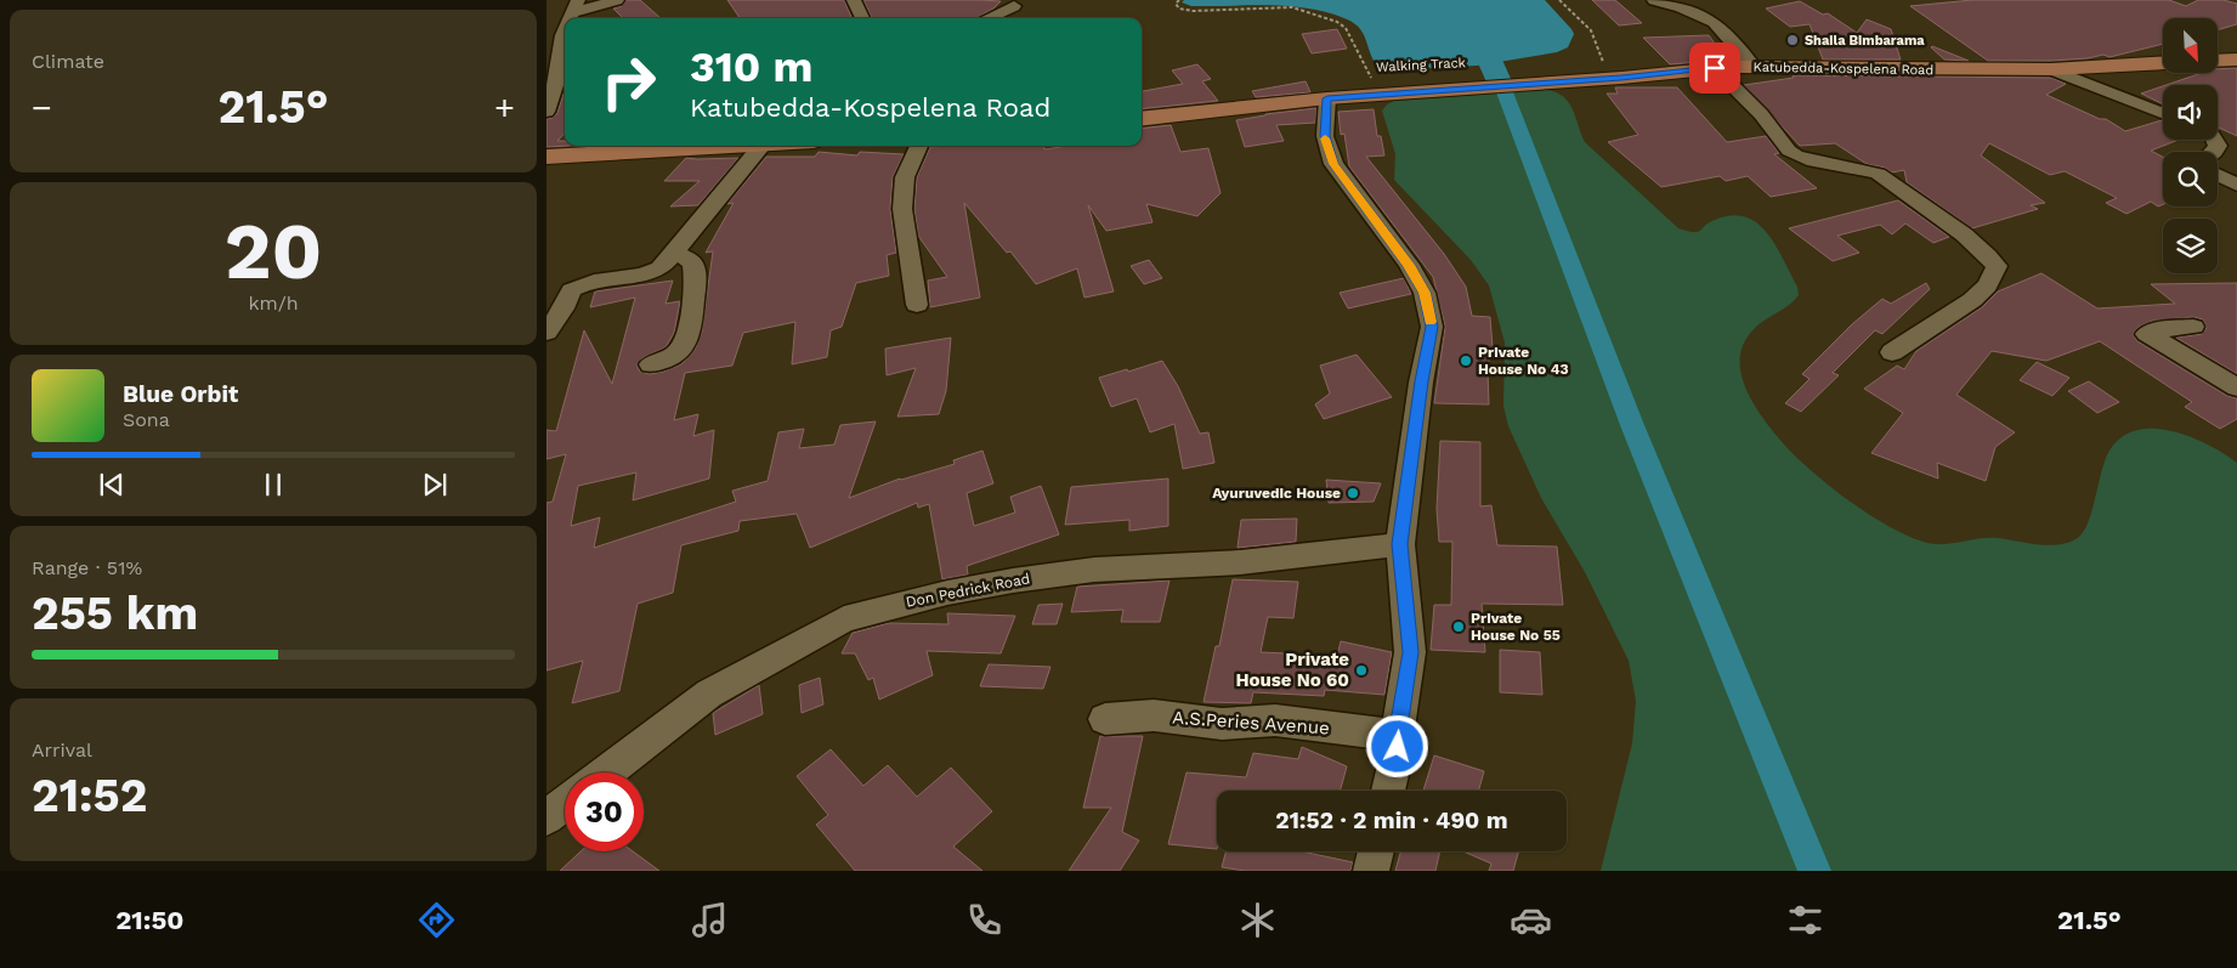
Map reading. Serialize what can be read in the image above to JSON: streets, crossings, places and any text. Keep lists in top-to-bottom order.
{
  "streets": {
    "main road": ["Katubedda-Kospelena Road"],
    "street": ["Don Pedrick Road", "A.S.Peries Avenue"],
    "path": ["Walking Track"]
  },
  "places": [
    "Shaila Bimbarama",
    "Private House No 43",
    "Ayuruvedic House",
    "Private House No 55",
    "Private House No 60"
  ],
  "north": "bottom right",
  "page": {
    "tile": [
      "Climate",
      ["20", "km/h"],
      ["Range · 51%", "255 km"],
      ["Arrival", "21:52"]
    ],
    "turn": ["310 m", "Katubedda-Kospelena Road"],
    "heat": ["−", "21.5°", "+"],
    "song": ["Blue Orbit", "Sona"],
    "limit": "30",
    "trip": "21:52 · 2 min · 490 m",
    "tabs": ["21:50", "21.5°"]
  }
}
